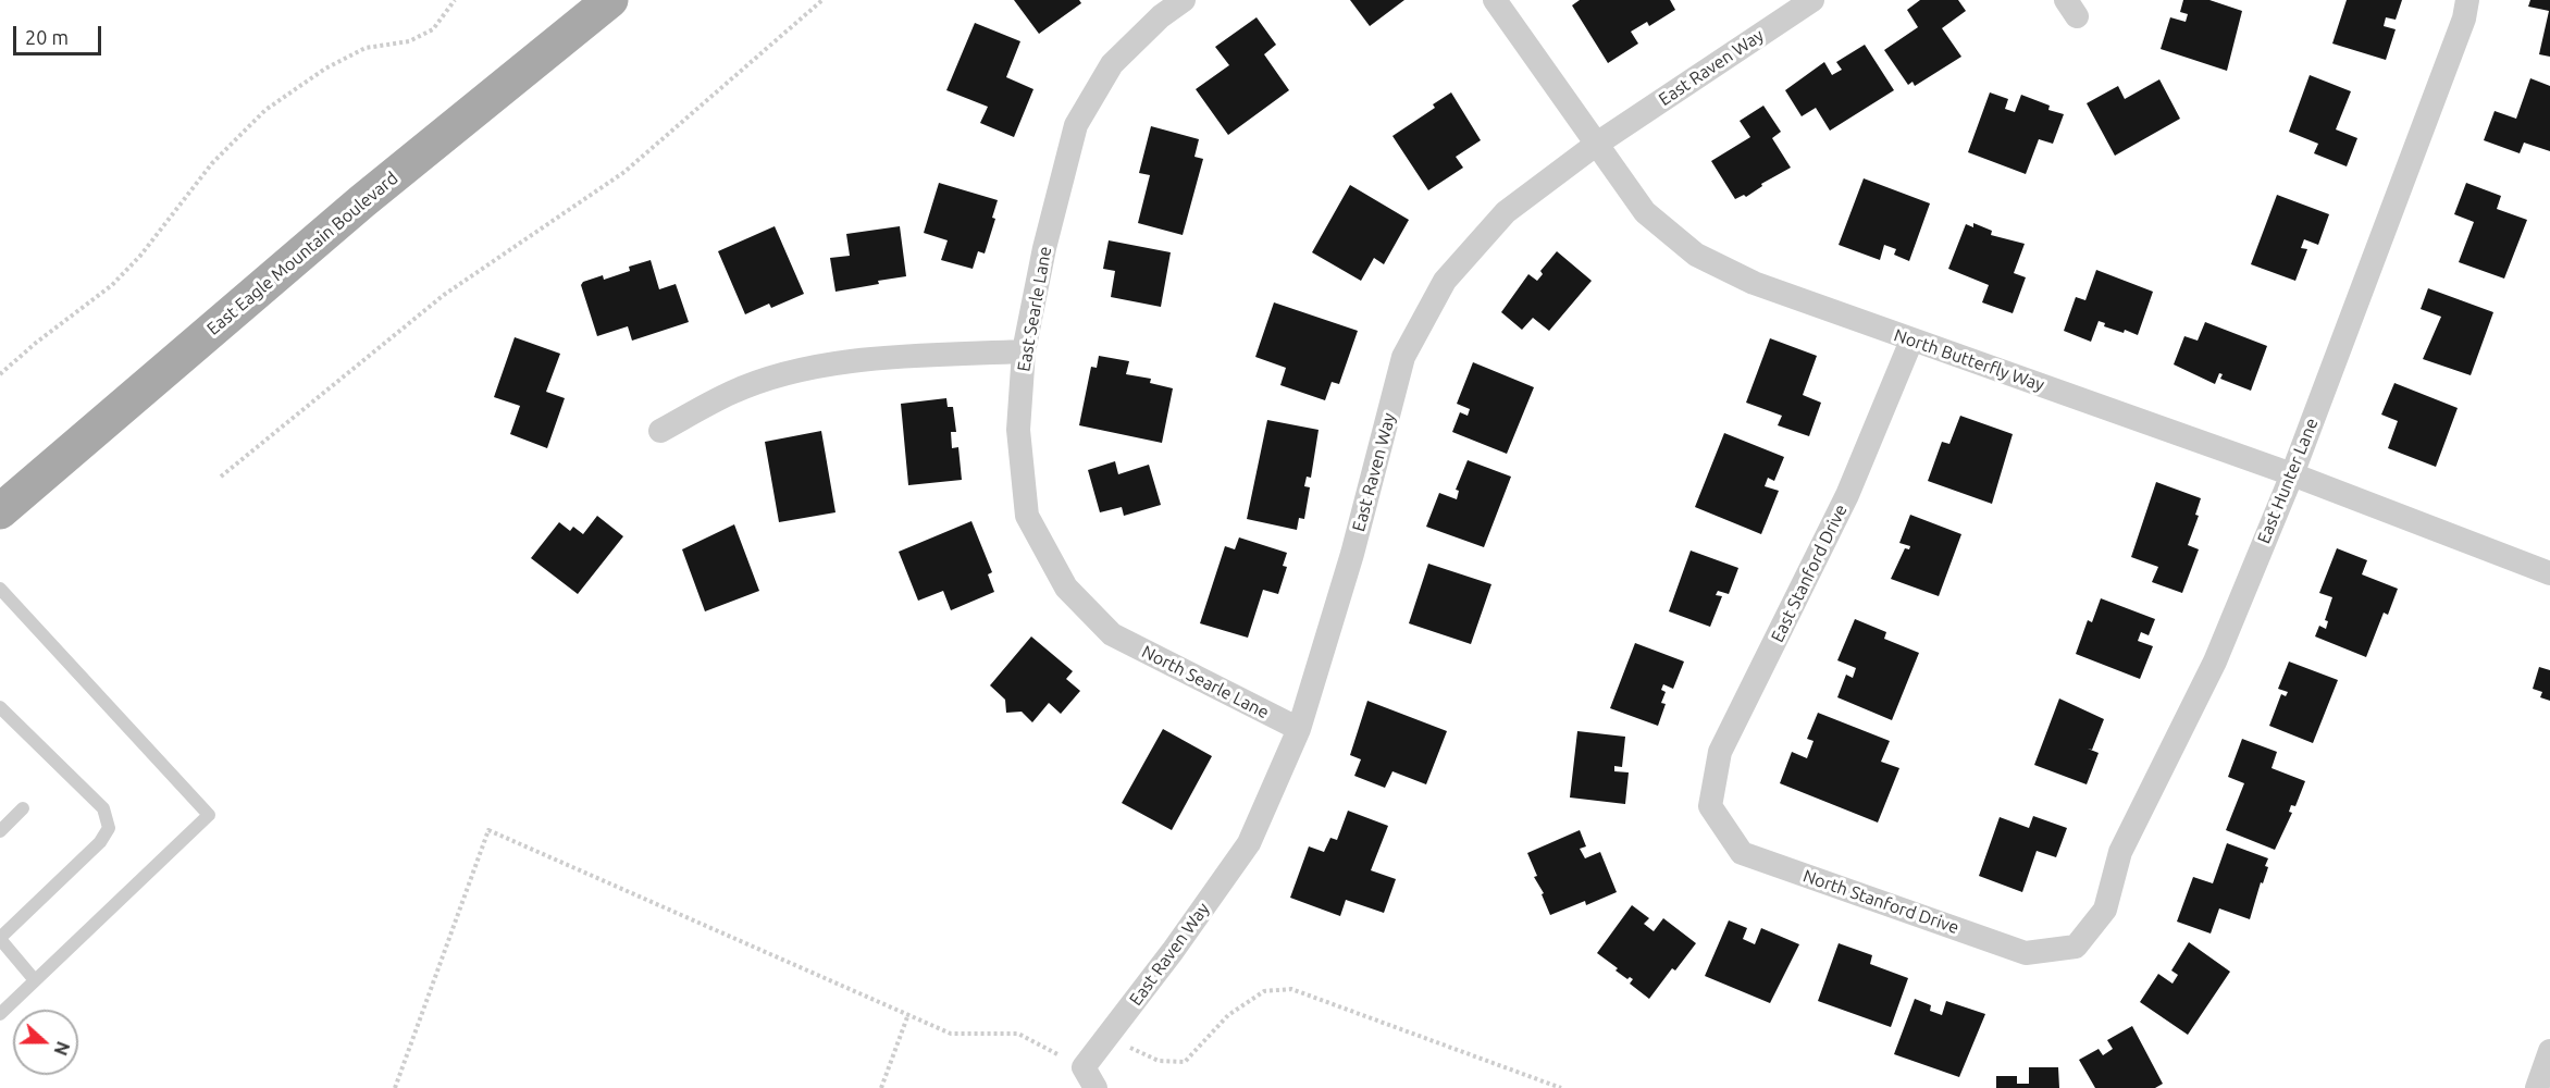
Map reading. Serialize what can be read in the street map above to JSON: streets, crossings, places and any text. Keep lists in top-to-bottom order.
{
  "streets": {
    "main road": ["East Eagle Mountain Boulevard"],
    "street": [
      "East Raven Way",
      "East Searle Lane",
      "North Butterfly Way",
      "East Hunter Lane",
      "East Stanford Drive",
      "North Searle Lane",
      "North Stanford Drive"
    ]
  },
  "crossings": [
    ["East Raven Way", "North Butterfly Way"],
    ["East Raven Way", "North Searle Lane"],
    ["East Searle Lane", "North Searle Lane"],
    ["North Butterfly Way", "East Hunter Lane"],
    ["North Butterfly Way", "East Stanford Drive"],
    ["East Hunter Lane", "North Stanford Drive"],
    ["East Stanford Drive", "North Stanford Drive"]
  ],
  "scale_bar": "20 m",
  "north": "right"
}
